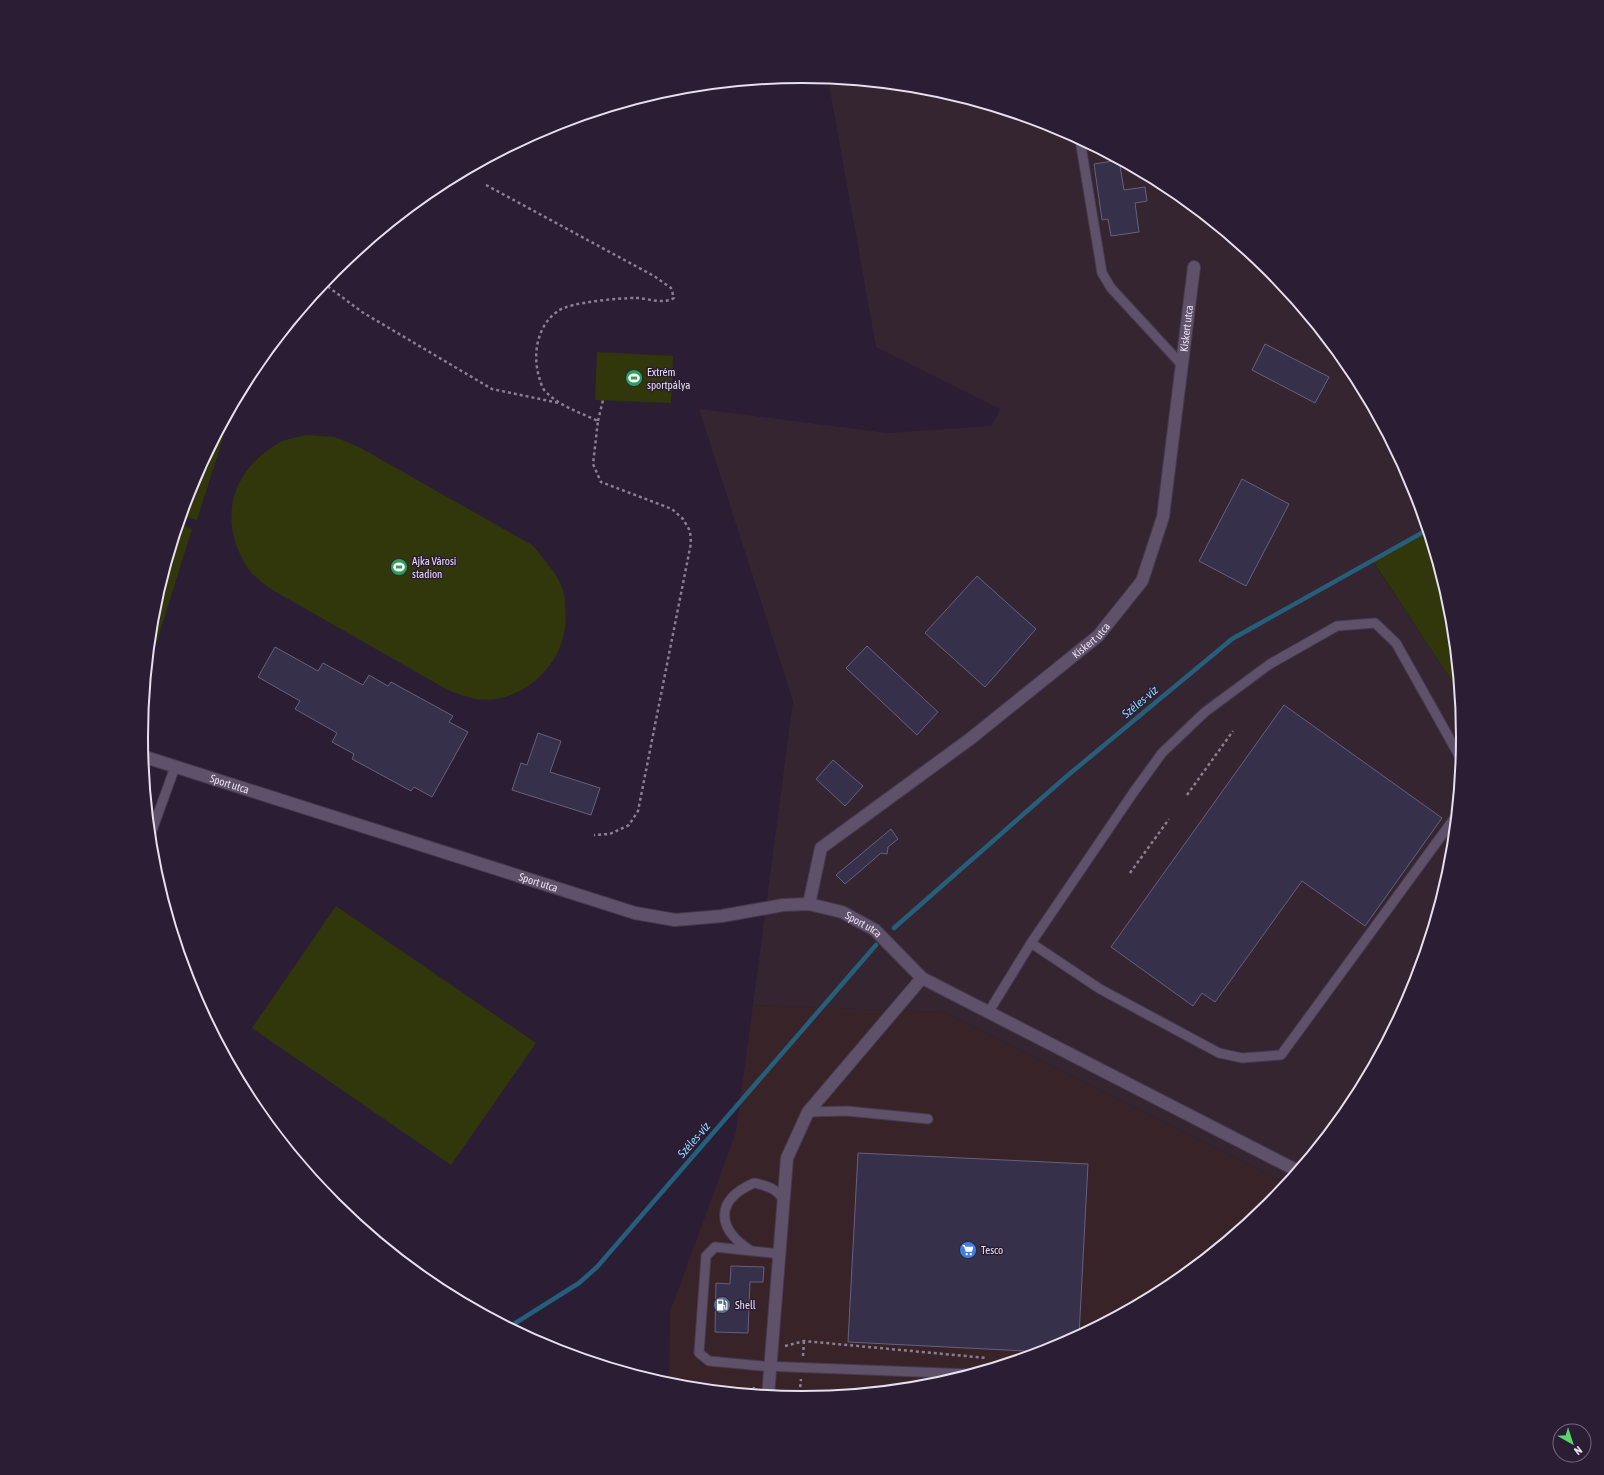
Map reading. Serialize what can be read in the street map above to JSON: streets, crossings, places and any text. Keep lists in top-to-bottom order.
{
  "streets": {
    "street": ["Kiskert utca", "Sport utca"]
  },
  "crossings": [
    ["Kiskert utca", "Sport utca"]
  ],
  "water": ["Széles-víz"],
  "places": {
    "sports": ["Extrém sportpálya", "Ajka Városi stadion"],
    "supermarket": ["Tesco"],
    "fuel station": ["Shell"]
  },
  "north": "bottom right"
}
